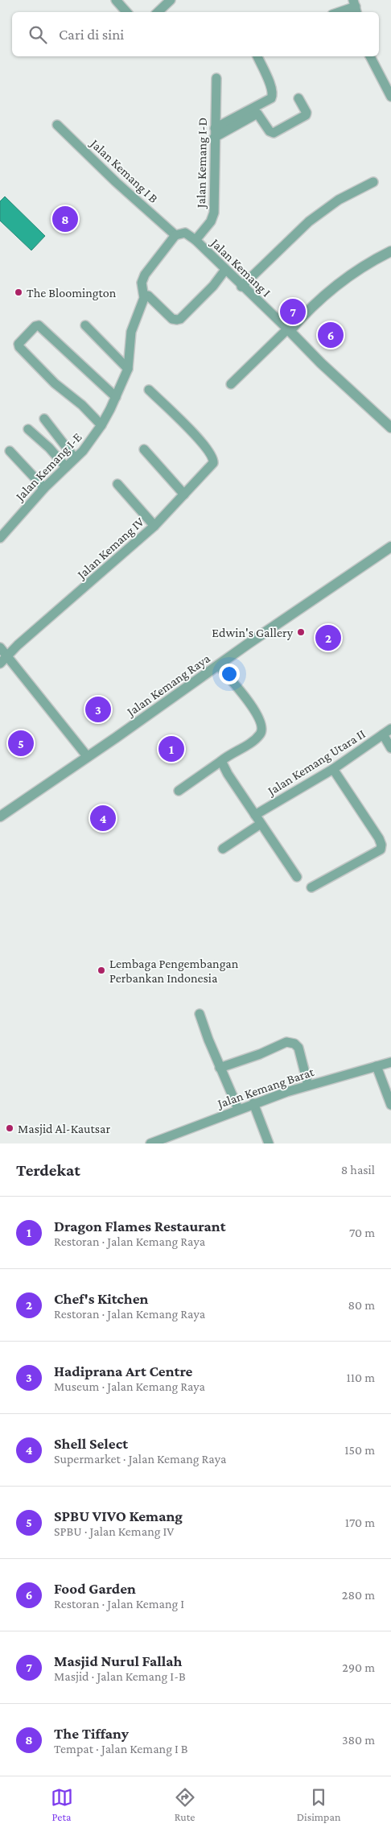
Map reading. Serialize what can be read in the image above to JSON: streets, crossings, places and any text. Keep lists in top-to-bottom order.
{
  "streets": {
    "street": [
      "Jalan Kemang I-D",
      "Jalan Kemang I B",
      "Jalan Kemang I",
      "Jalan Kemang I-E",
      "Jalan Kemang IV",
      "Jalan Kemang Raya",
      "Jalan Kemang Utara II",
      "Jalan Kemang Barat"
    ]
  },
  "crossings": [
    ["Jalan Kemang I-D", "Jalan Kemang I"],
    ["Jalan Kemang I B", "Jalan Kemang I"],
    ["Jalan Kemang I B", "Jalan Kemang I-E"],
    ["Jalan Kemang I", "Jalan Kemang I-E"]
  ],
  "places": [
    "The Bloomington",
    "Edwin's Gallery",
    "Lembaga Pengembangan Perbankan Indonesia",
    "Masjid Al-Kautsar"
  ],
  "page": {
    "search": "Cari di sini",
    "pins": [
      "8",
      "7",
      "6",
      "2",
      "3",
      "5",
      "1",
      "4"
    ],
    "heading": ["Terdekat", "8 hasil"],
    "list": [
      {
        "mark": "1",
        "name": "Dragon Flames Restaurant",
        "note": "Restoran · Jalan Kemang Raya",
        "value": "70 m"
      },
      {
        "mark": "2",
        "name": "Chef's Kitchen",
        "note": "Restoran · Jalan Kemang Raya",
        "value": "80 m"
      },
      {
        "mark": "3",
        "name": "Hadiprana Art Centre",
        "note": "Museum · Jalan Kemang Raya",
        "value": "110 m"
      },
      {
        "mark": "4",
        "name": "Shell Select",
        "note": "Supermarket · Jalan Kemang Raya",
        "value": "150 m"
      },
      {
        "mark": "5",
        "name": "SPBU VIVO Kemang",
        "note": "SPBU · Jalan Kemang IV",
        "value": "170 m"
      },
      {
        "mark": "6",
        "name": "Food Garden",
        "note": "Restoran · Jalan Kemang I",
        "value": "280 m"
      },
      {
        "mark": "7",
        "name": "Masjid Nurul Fallah",
        "note": "Masjid · Jalan Kemang I-B",
        "value": "290 m"
      },
      {
        "mark": "8",
        "name": "The Tiffany",
        "note": "Tempat · Jalan Kemang I B",
        "value": "380 m"
      }
    ],
    "nav": ["Peta", "Rute", "Disimpan"]
  }
}
